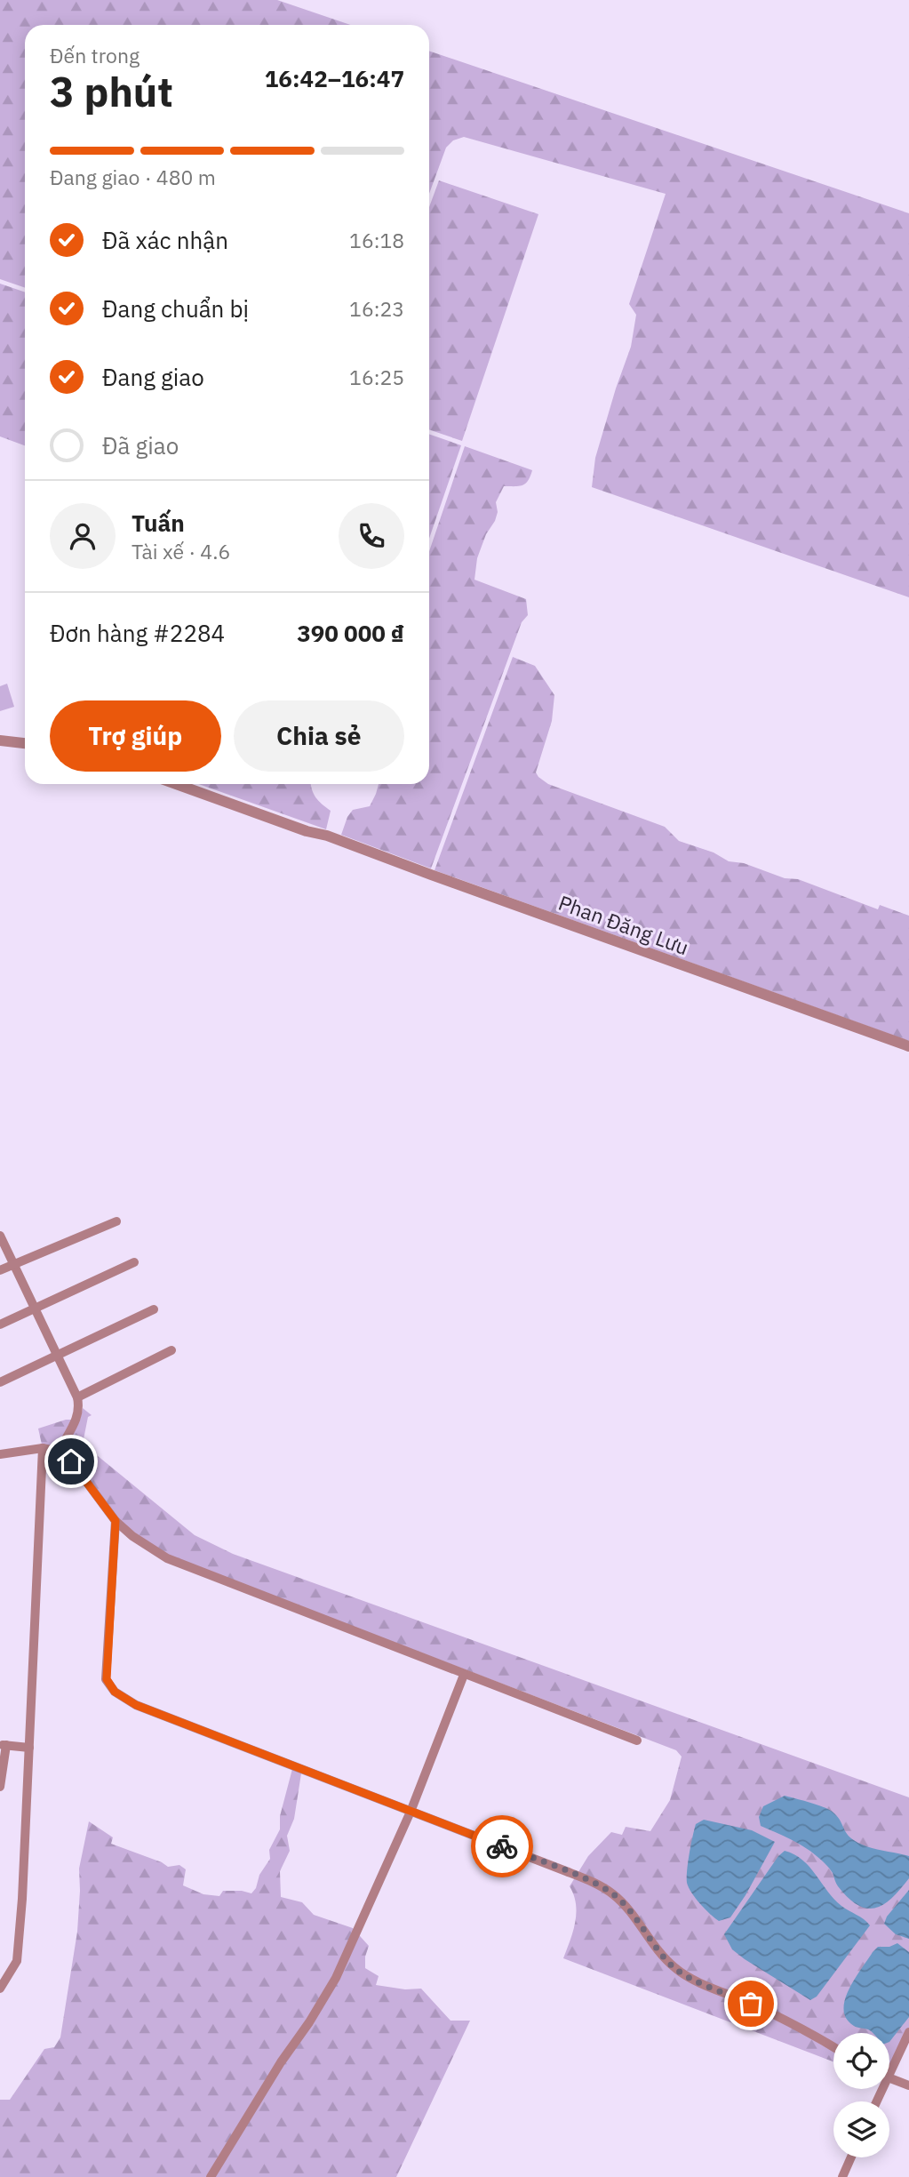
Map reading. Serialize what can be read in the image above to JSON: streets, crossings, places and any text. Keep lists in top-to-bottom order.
{
  "streets": {
    "street": ["Phan Đăng Lưu"]
  },
  "page": {
    "heading": ["3 phút", "Đến trong", "16:42–16:47"],
    "panel": [
      "Tuấn",
      "Tài xế · 4.6",
      "Đơn hàng #2284",
      "390 000 ₫"
    ],
    "bar": "Đang giao · 480 m",
    "list": [
      ["Đã xác nhận", "16:18"],
      ["Đang chuẩn bị", "16:23"],
      ["Đang giao", "16:25"],
      "Đã giao"
    ],
    "buttons": ["Trợ giúp", "Chia sẻ"]
  }
}
